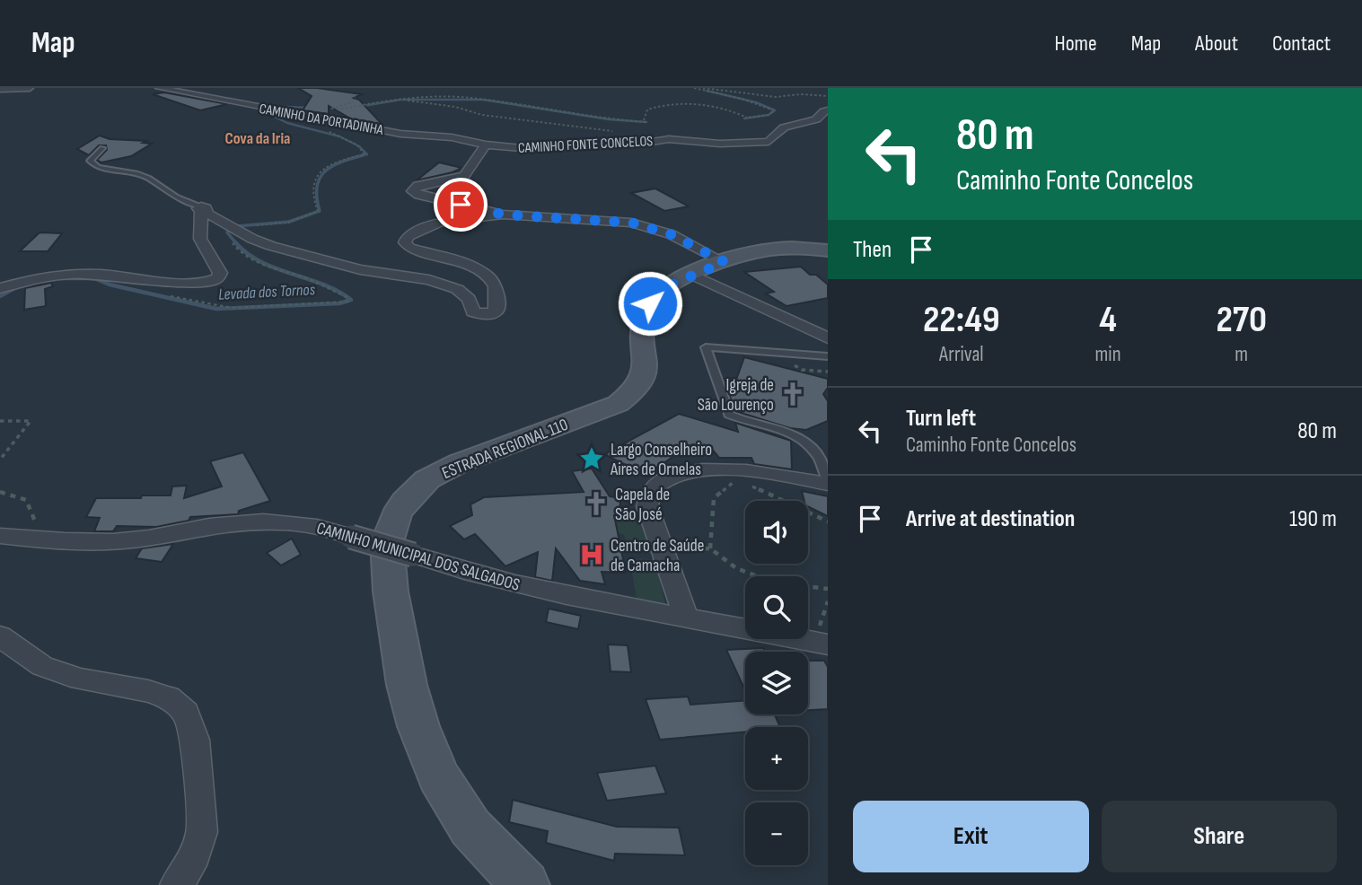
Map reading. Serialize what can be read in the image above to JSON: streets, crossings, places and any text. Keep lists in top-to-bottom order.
{
  "streets": {
    "main road": ["ESTRADA REGIONAL 110"],
    "street": ["CAMINHO DA PORTADINHA", "CAMINHO FONTE CONCELOS", "CAMINHO MUNICIPAL DOS SALGADOS"]
  },
  "crossings": [
    ["CAMINHO DA PORTADINHA", "CAMINHO FONTE CONCELOS"]
  ],
  "districts": ["Cova da Iria"],
  "water": ["Levada dos Tornos"],
  "places": {
    "church": ["Igreja de São Lourenço", "Capela de São José"],
    "place": ["Largo Conselheiro Aires de Ornelas"],
    "hospital": ["Centro de Saúde de Camacha"]
  },
  "page": {
    "header": "Map",
    "nav": [
      "Home",
      "Map",
      "About",
      "Contact"
    ],
    "turn": ["80 m", "Caminho Fonte Concelos"],
    "then": "Then",
    "eta": [
      "22:49",
      "Arrival",
      "4",
      "min",
      "270",
      "m"
    ],
    "list": [
      {
        "name": "Turn left",
        "note": "Caminho Fonte Concelos",
        "value": "80 m"
      },
      {
        "name": "Arrive at destination",
        "value": "190 m"
      }
    ],
    "map_buttons": ["+", "−"],
    "buttons": ["Exit", "Share"]
  }
}
